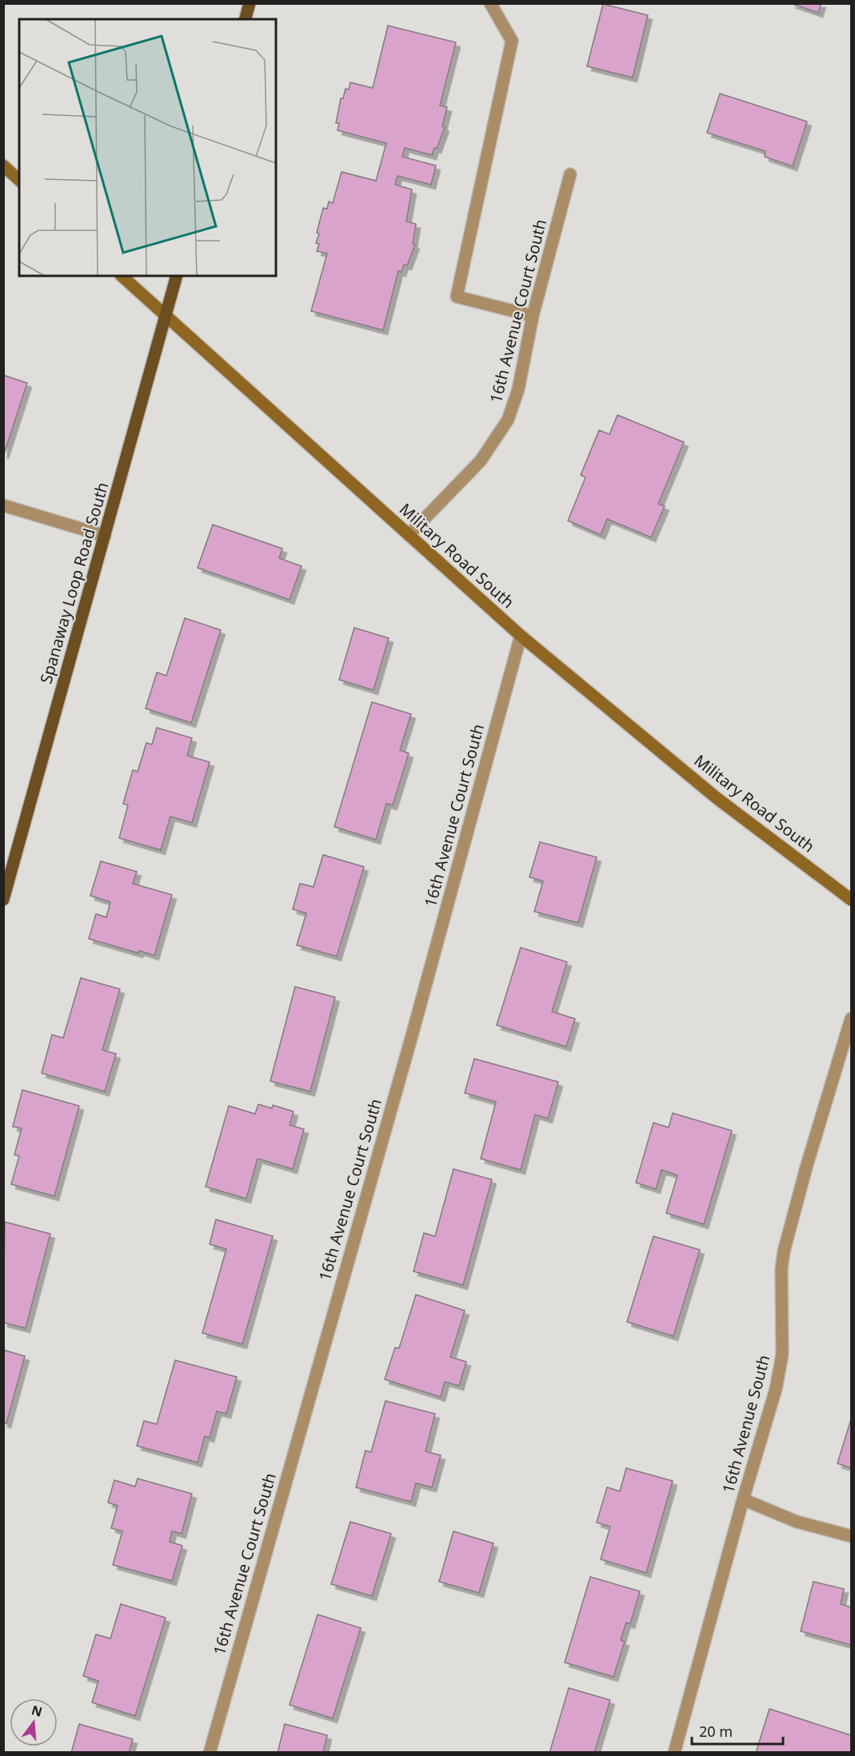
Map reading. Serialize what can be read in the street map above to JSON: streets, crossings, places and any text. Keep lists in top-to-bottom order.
{
  "streets": {
    "main road": ["Military Road South", "Spanaway Loop Road South"],
    "street": ["16th Avenue Court South", "16th Avenue South"]
  },
  "crossings": [
    ["16th Avenue Court South", "Military Road South"],
    ["Military Road South", "Spanaway Loop Road South"]
  ],
  "scale_bar": "20 m",
  "north": "top"
}
